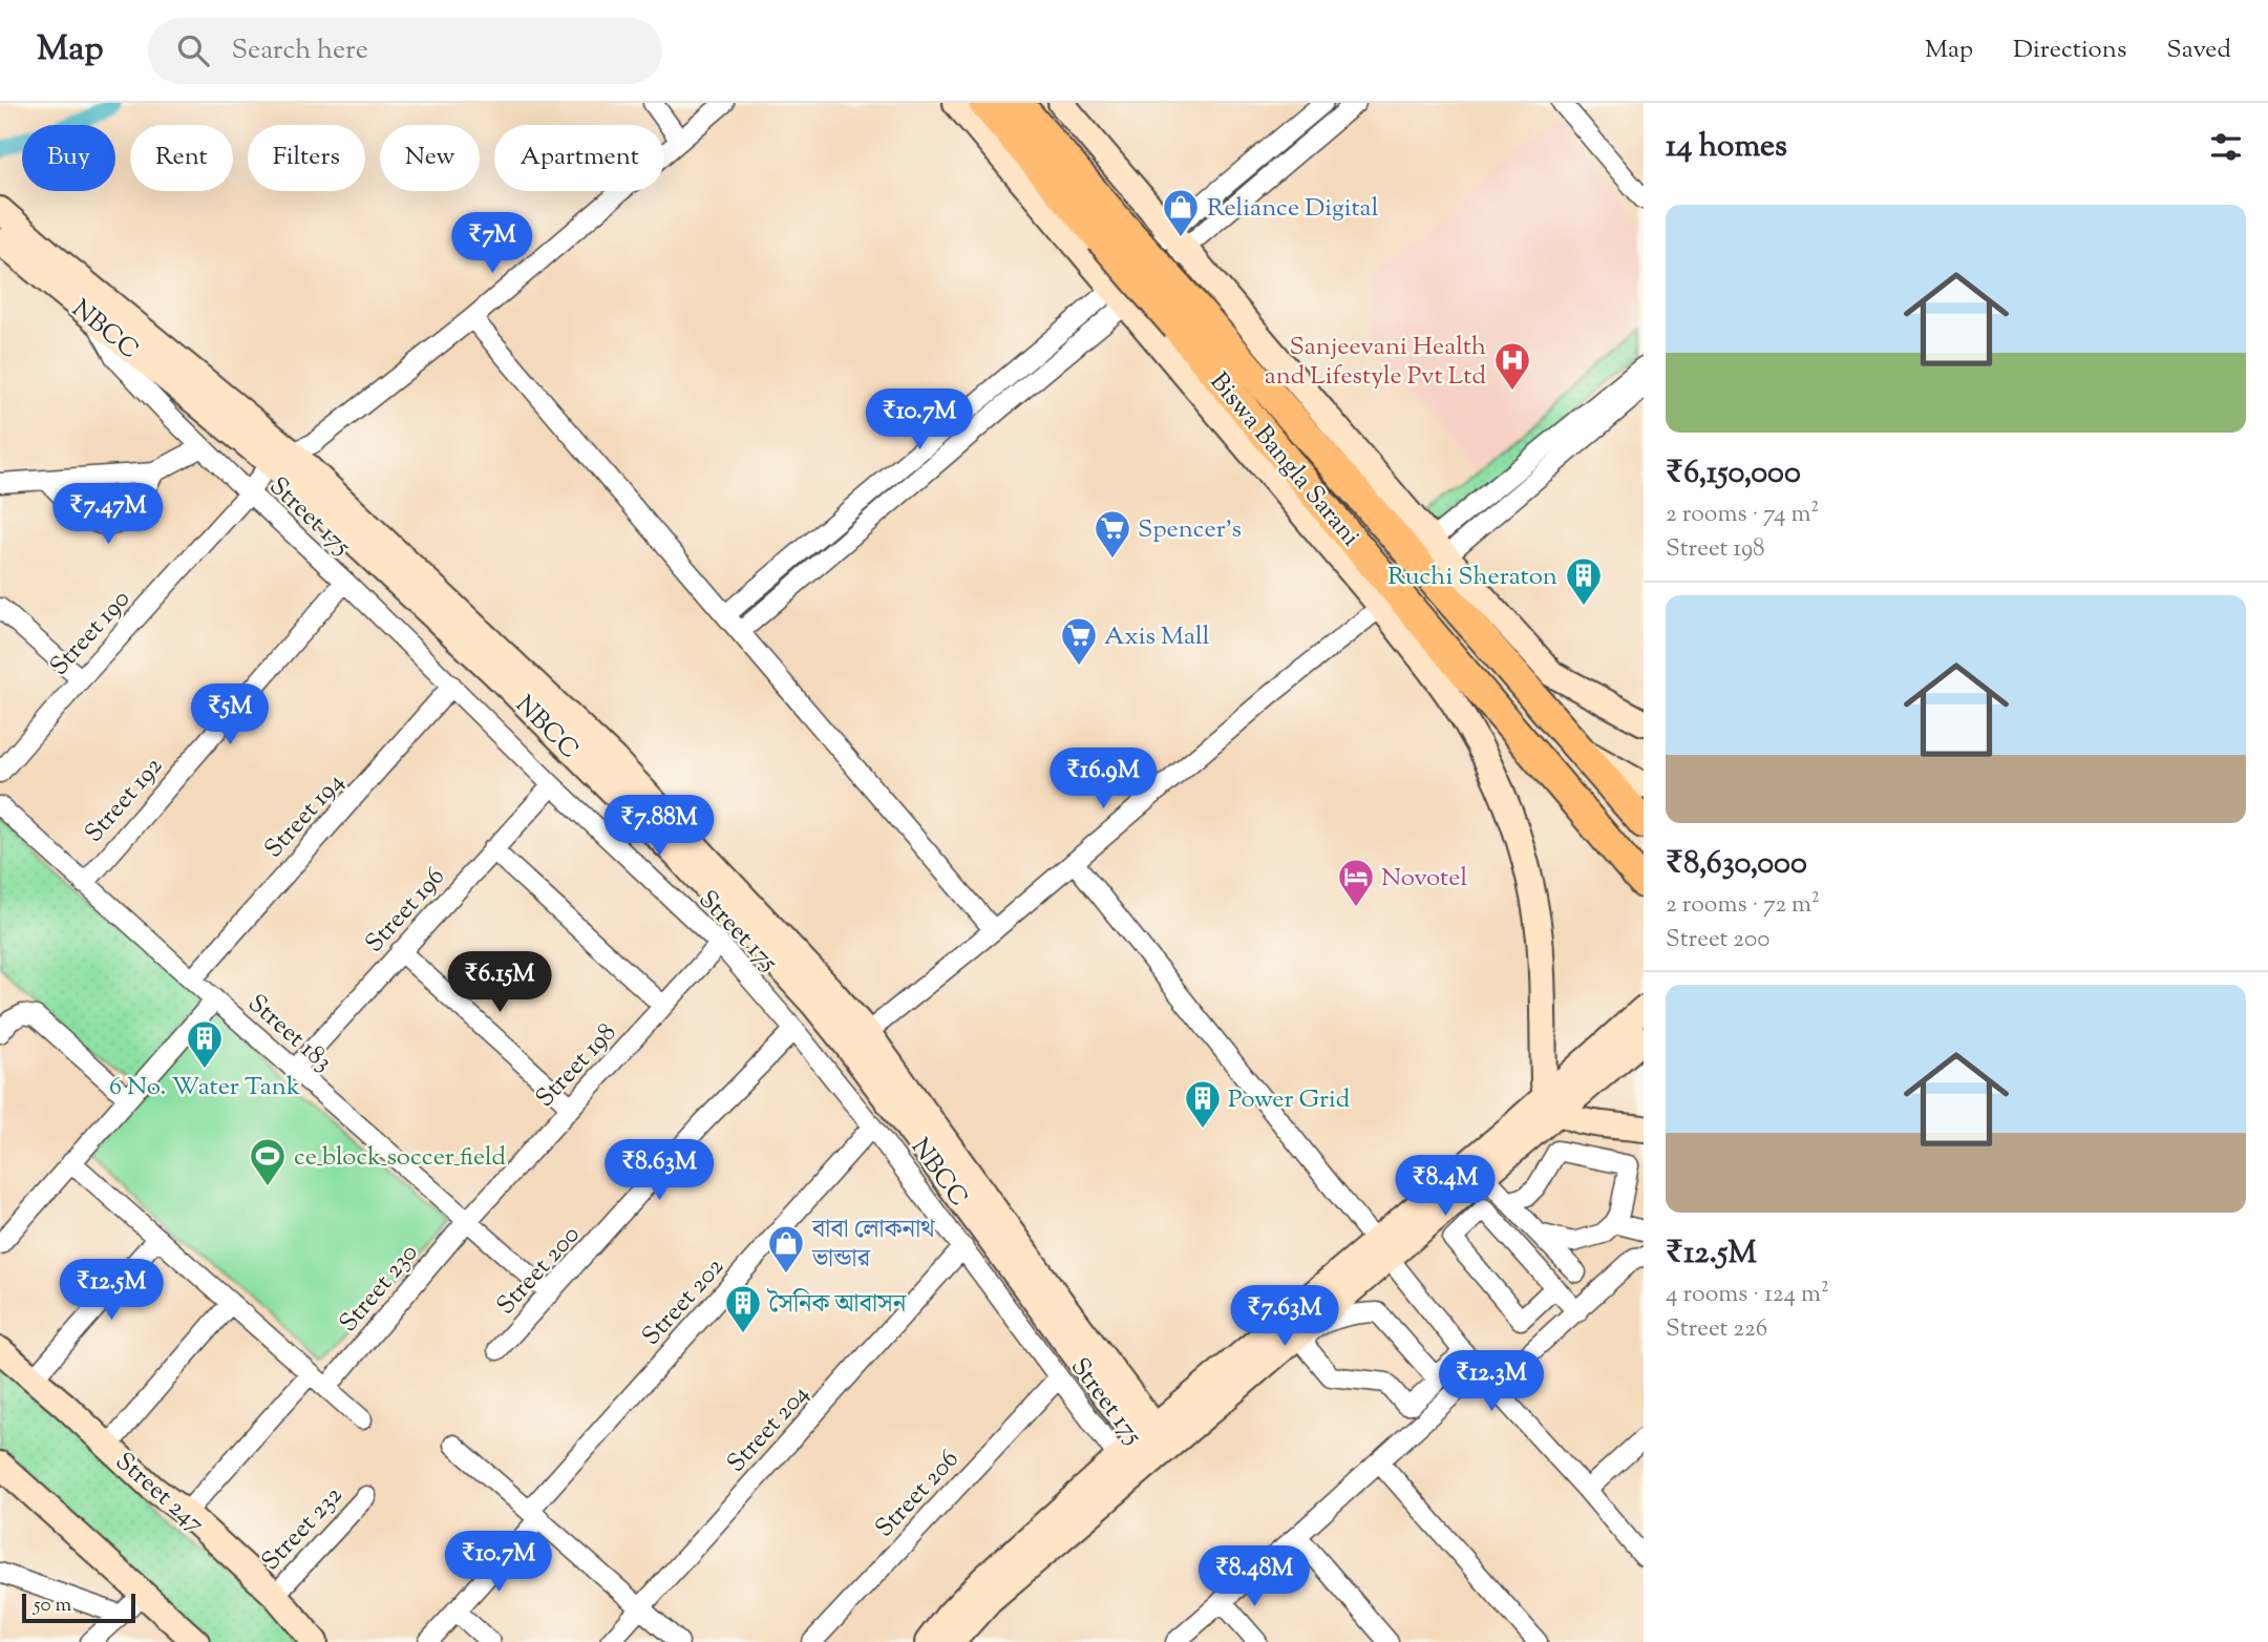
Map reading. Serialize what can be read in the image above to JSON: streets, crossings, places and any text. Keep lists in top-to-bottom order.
{
  "streets": {
    "main road": ["Biswa Bangla Sarani"],
    "street": [
      "NBCC",
      "Street 175",
      "Street 190",
      "Street 192",
      "Street 194",
      "Street 196",
      "Street 183",
      "Street 198",
      "Street 200",
      "Street 230",
      "Street 202",
      "Street 204",
      "Street 247",
      "Street 206",
      "Street 232"
    ]
  },
  "crossings": [
    ["NBCC", "Street 175"],
    ["NBCC", "Street 190"],
    ["Street 175", "Street 190"],
    ["Street 175", "Street 192"],
    ["Street 175", "Street 194"],
    ["Street 175", "Street 196"],
    ["Street 175", "Street 198"],
    ["Street 175", "Street 200"],
    ["Street 175", "Street 202"],
    ["Street 175", "Street 204"],
    ["Street 175", "Street 206"],
    ["Street 192", "Street 183"],
    ["Street 194", "Street 183"],
    ["Street 196", "Street 183"],
    ["Street 183", "Street 198"],
    ["Street 183", "Street 200"],
    ["Street 183", "Street 230"],
    ["Street 198", "Street 230"],
    ["Street 247", "Street 232"]
  ],
  "places": {
    "shop": ["Reliance Digital", "বাবা লোকনাথ ভান্ডার"],
    "hospital": ["Sanjeevani Health and Lifestyle Pvt Ltd"],
    "supermarket": ["Spencer's", "Axis Mall"],
    "building": [
      "Ruchi Sheraton",
      "6 No. Water Tank",
      "Power Grid",
      "সৈনিক আবাসন"
    ],
    "hotel": ["Novotel"],
    "sports": ["ce_block_soccer_field"]
  },
  "scale_bar": "50 m",
  "page": {
    "header": "Map",
    "search": "Search here",
    "nav": ["Map", "Directions", "Saved"],
    "heading": "14 homes",
    "chip": [
      "Buy",
      "Rent",
      "Filters",
      "New",
      "Apartment"
    ],
    "list": [
      {
        "name": "₹6,150,000",
        "note": "2 rooms · 74 m² · Street 198"
      },
      {
        "name": "₹8,630,000",
        "note": "2 rooms · 72 m² · Street 200"
      },
      {
        "name": "₹12.5M",
        "note": "4 rooms · 124 m² · Street 226"
      }
    ],
    "price": [
      "₹7M",
      "₹10.7M",
      "₹7.47M",
      "₹5M",
      "₹16.9M",
      "₹7.88M",
      "₹6.15M",
      "₹8.63M",
      "₹8.4M",
      "₹12.5M",
      "₹7.63M",
      "₹12.3M",
      "₹10.7M",
      "₹8.48M"
    ],
    "scale": "50 m"
  }
}
